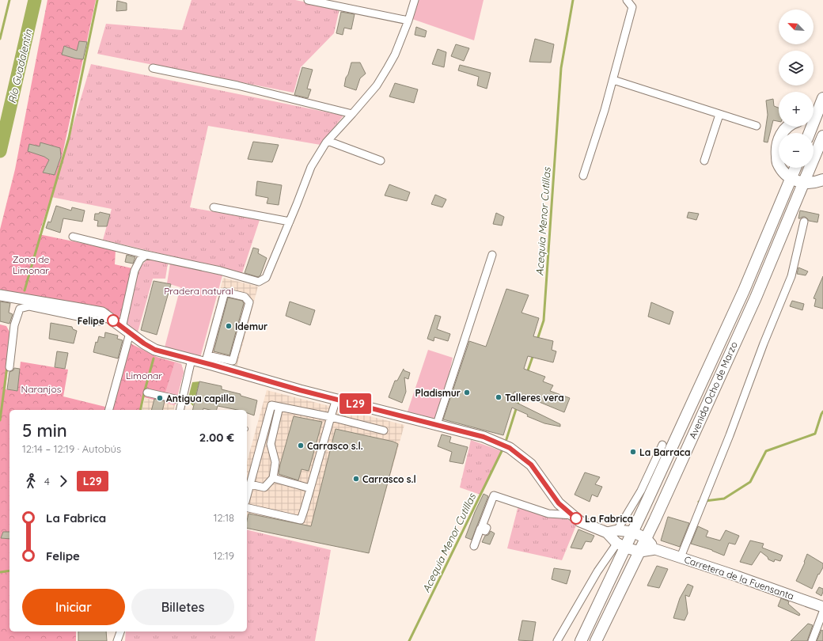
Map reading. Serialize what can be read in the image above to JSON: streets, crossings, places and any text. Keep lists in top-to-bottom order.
{
  "streets": {
    "main road": ["Avenida Ocho de Marzo", "Carretera de la Fuensanta"]
  },
  "water": ["Río Guadalentín", "Acequia Menor Cutillas"],
  "parks": [
    "Zona de Limonar",
    "Pradera natural",
    "Limonar",
    "Naranjos"
  ],
  "places": [
    "Felipe",
    "Idemur",
    "Pladismur",
    "Talleres vera",
    "Antigua capilla",
    "Carrasco s.l.",
    "La Barraca",
    "Carrasco s.l",
    "La Fabrica"
  ],
  "lines": ["bus line L29"],
  "north": "top left",
  "page": {
    "on_map": "L29",
    "map_buttons": ["+", "−"],
    "heading": ["5 min", "12:14 – 12:19 · Autobús", "2.00 €"],
    "legs": ["4", "L29"],
    "list": [
      {
        "name": "La Fabrica",
        "value": "12:18"
      },
      {
        "name": "Felipe",
        "value": "12:19"
      }
    ],
    "buttons": ["Iniciar", "Billetes"]
  }
}
